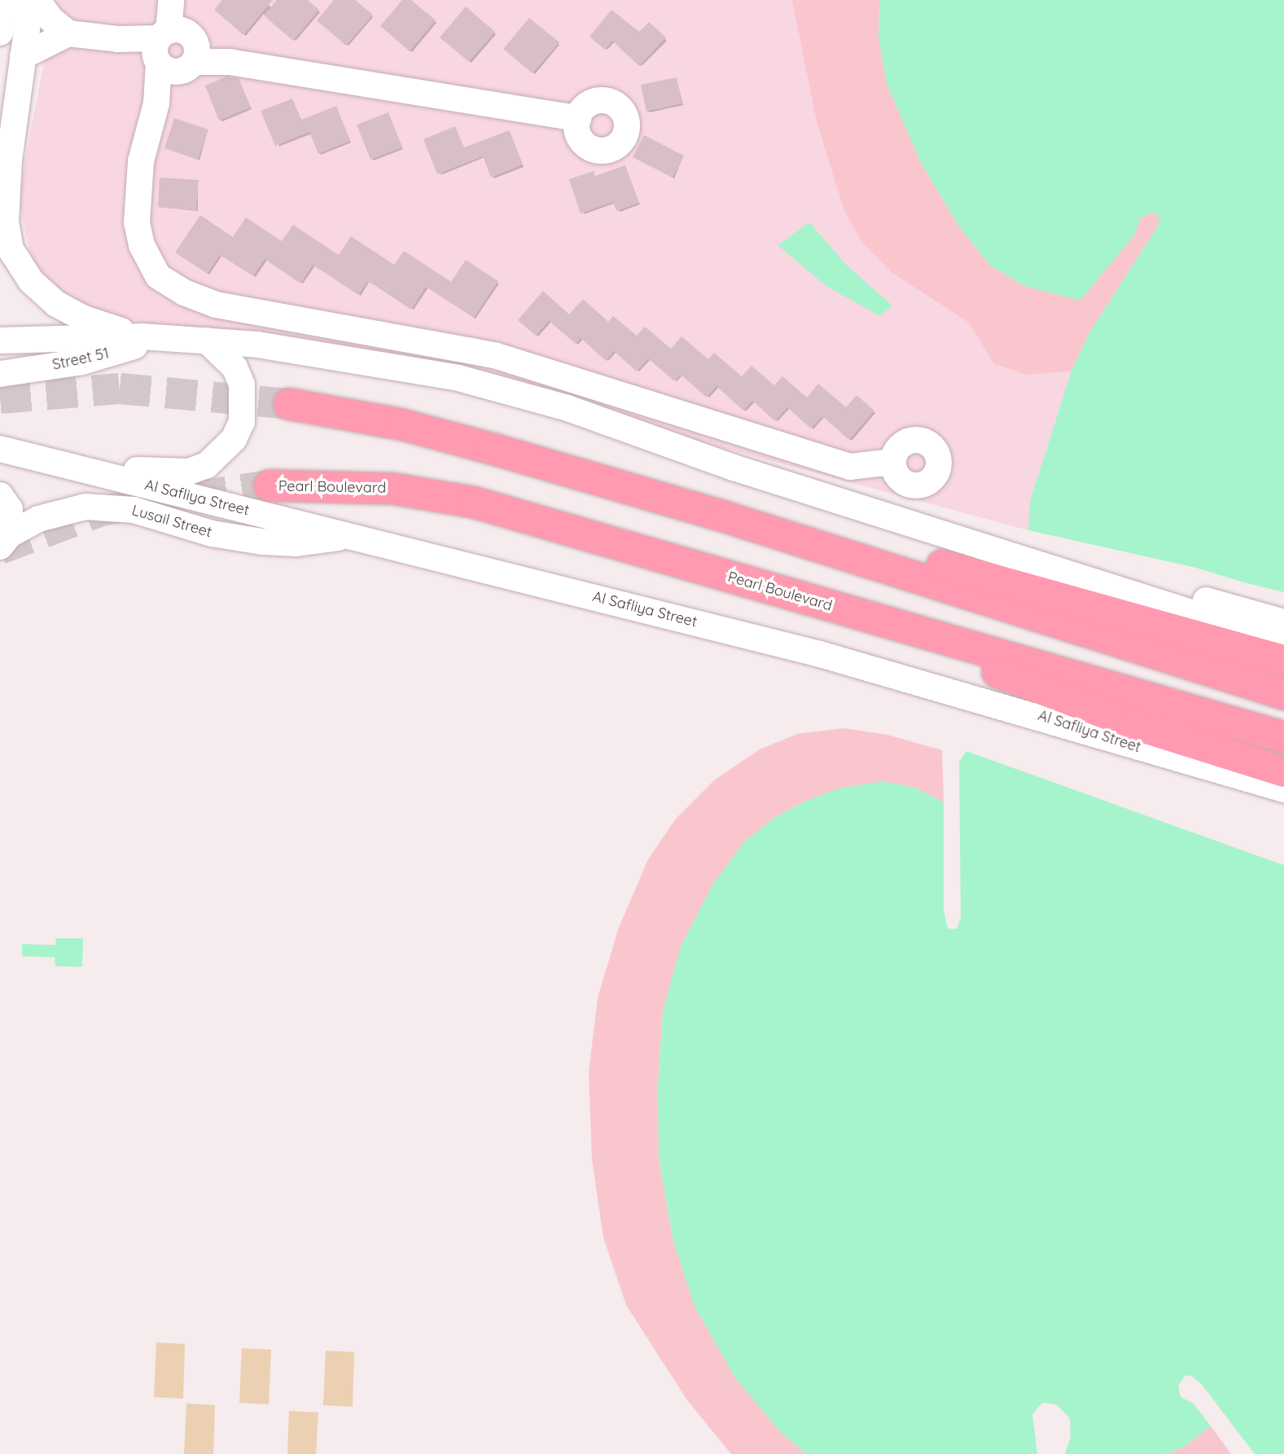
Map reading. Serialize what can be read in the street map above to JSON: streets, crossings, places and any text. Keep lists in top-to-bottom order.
{
  "streets": {
    "main road": ["Pearl Boulevard"],
    "street": ["Street 51", "Al Safliya Street", "Lusail Street"]
  },
  "crossings": [
    ["Al Safliya Street", "Lusail Street"]
  ]
}
